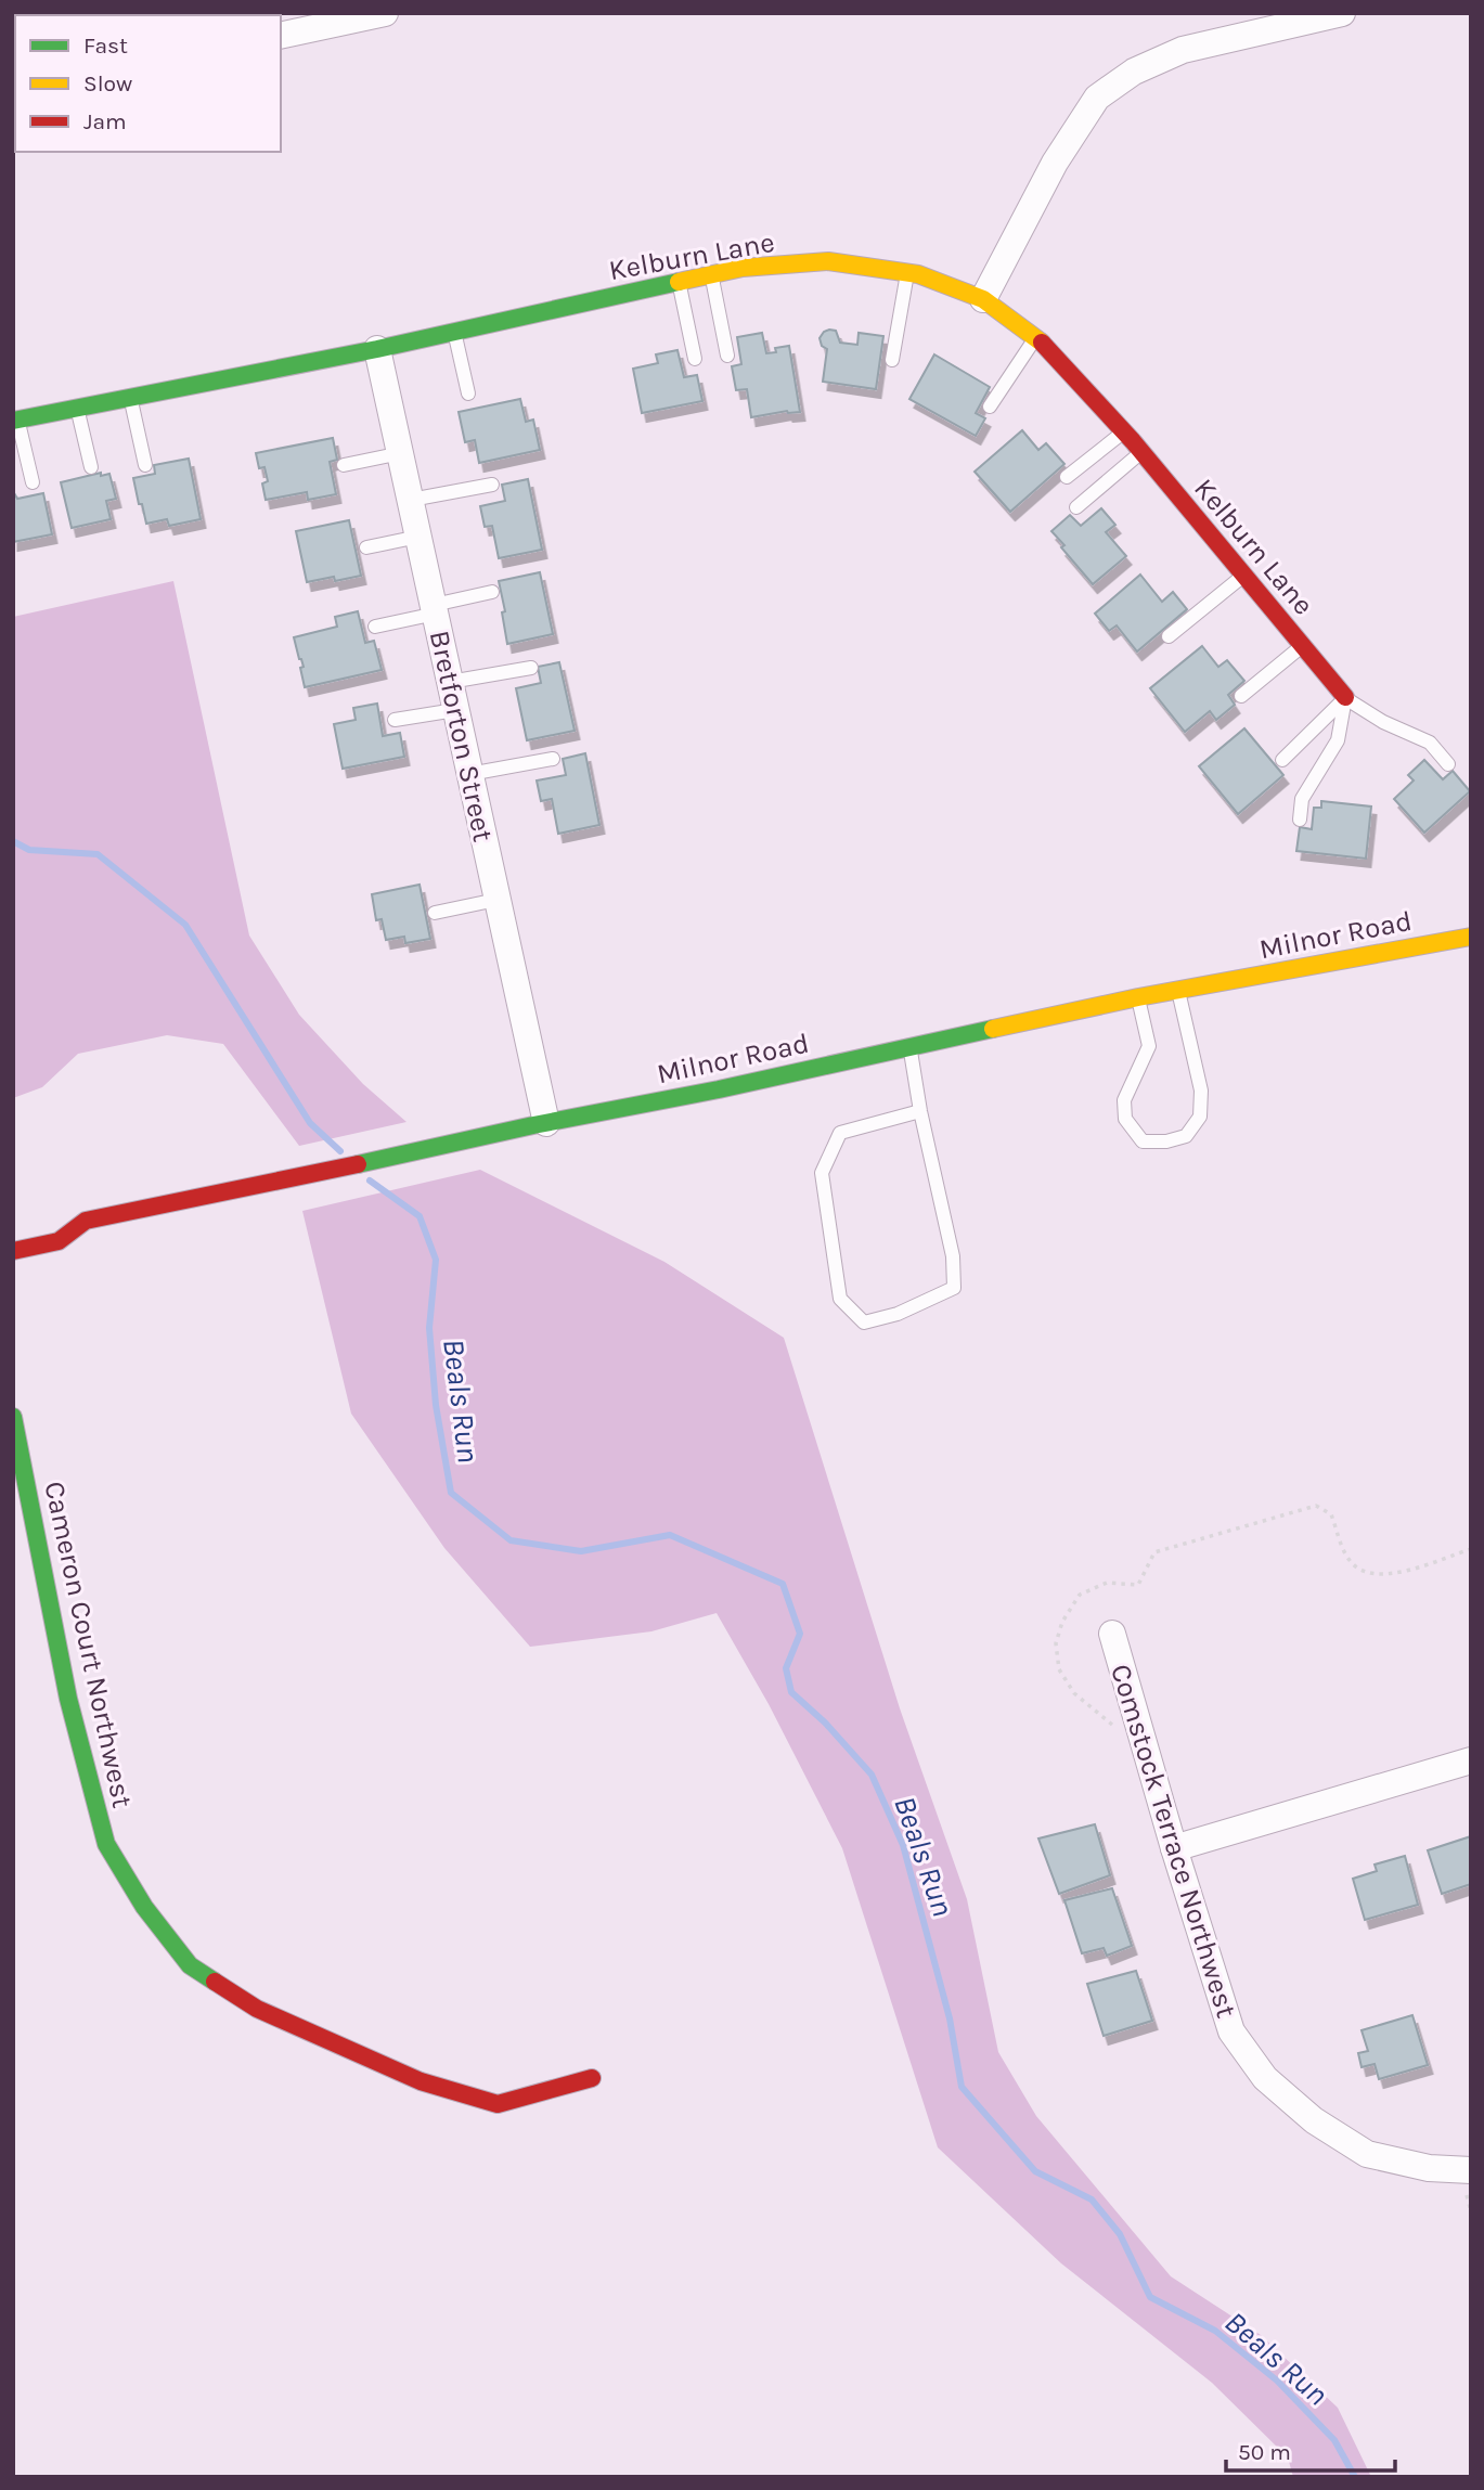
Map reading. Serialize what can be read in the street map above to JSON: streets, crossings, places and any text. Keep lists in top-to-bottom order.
{
  "streets": {
    "street": [
      "Kelburn Lane",
      "Bretforton Street",
      "Milnor Road",
      "Cameron Court Northwest",
      "Comstock Terrace Northwest"
    ]
  },
  "crossings": [
    ["Kelburn Lane", "Bretforton Street"],
    ["Bretforton Street", "Milnor Road"]
  ],
  "water": ["Beals Run"],
  "legend": ["Fast", "Slow", "Jam"],
  "scale_bar": "50 m"
}
